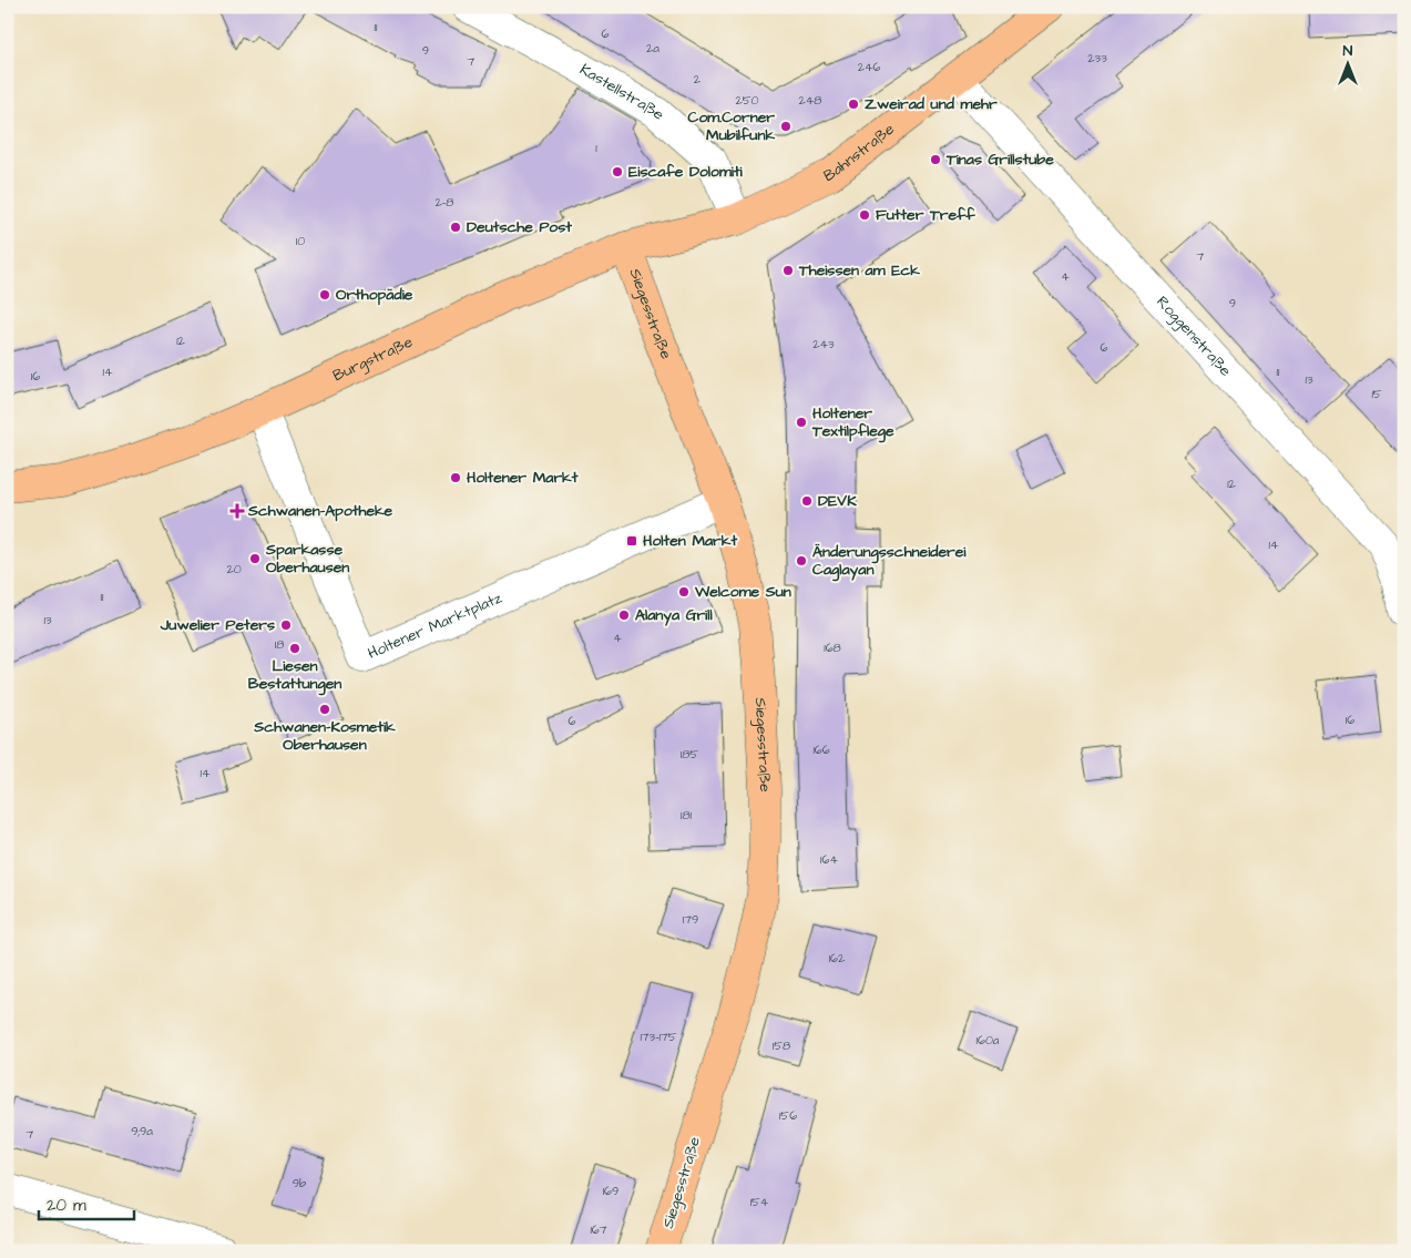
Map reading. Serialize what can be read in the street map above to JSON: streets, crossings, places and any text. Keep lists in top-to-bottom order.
{
  "streets": {
    "main road": ["Bahnstraße", "Siegesstraße", "Burgstraße"],
    "street": ["Kastellstraße", "Roggenstraße", "Holtener Marktplatz"]
  },
  "crossings": [
    ["Kastellstraße", "Bahnstraße"],
    ["Kastellstraße", "Burgstraße"],
    ["Bahnstraße", "Roggenstraße"],
    ["Bahnstraße", "Burgstraße"],
    ["Siegesstraße", "Burgstraße"],
    ["Siegesstraße", "Holtener Marktplatz"],
    ["Burgstraße", "Holtener Marktplatz"]
  ],
  "places": {
    "other": [
      "Zweirad und mehr",
      "Com.Corner Mubilfunk",
      "Tinas Grillstube",
      "Eiscafe Dolomiti",
      "Futter Treff",
      "Deutsche Post",
      "Theissen am Eck",
      "Orthopädie",
      "Holtener Textilpflege",
      "Holtener Markt",
      "DEVK",
      "Sparkasse Oberhausen",
      "Änderungsschneiderei Caglayan",
      "Welcome Sun",
      "Alanya Grill",
      "Juwelier Peters",
      "Liesen Bestattungen",
      "Schwanen-Kosmetik Oberhausen"
    ],
    "health": ["Schwanen-Apotheke"],
    "transit": ["Holten Markt"]
  },
  "house_numbers": [
    "11",
    "6",
    "2a",
    "9",
    "233",
    "7",
    "246",
    "2",
    "250",
    "248",
    "1",
    "2-8",
    "10",
    "7",
    "4",
    "9",
    "12",
    "243",
    "6",
    "14",
    "11",
    "16",
    "13",
    "15",
    "12",
    "14",
    "20",
    "11",
    "13",
    "4",
    "18",
    "168",
    "16",
    "6",
    "166",
    "185",
    "14",
    "181",
    "164",
    "179",
    "162",
    "173-175",
    "160a",
    "158",
    "156",
    "9;9a",
    "7",
    "9b",
    "169",
    "154",
    "167"
  ],
  "scale_bar": "20 m",
  "north": "top"
}
